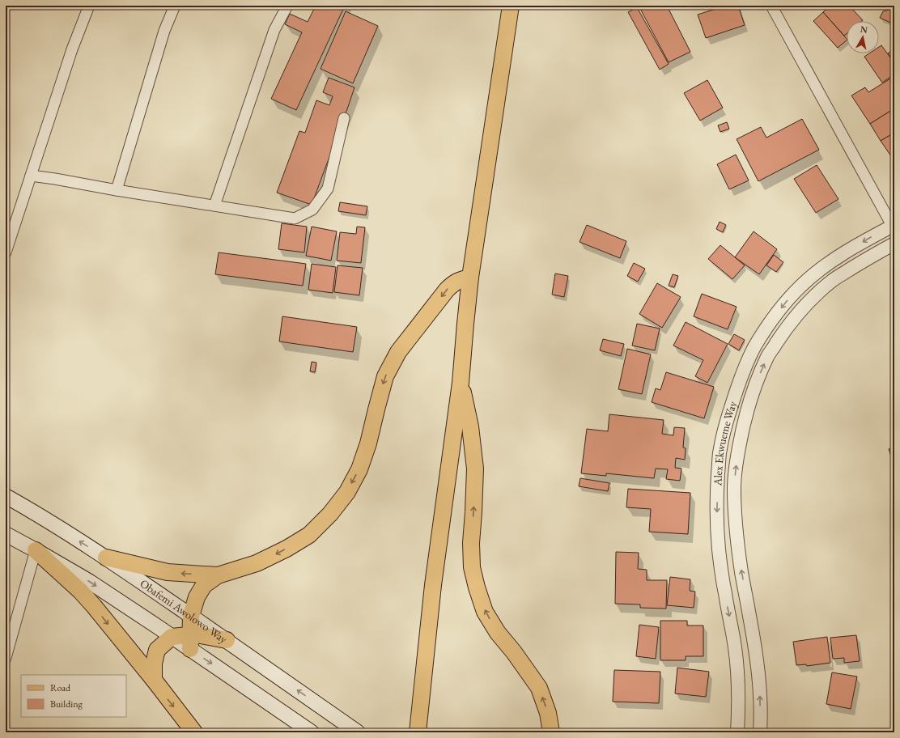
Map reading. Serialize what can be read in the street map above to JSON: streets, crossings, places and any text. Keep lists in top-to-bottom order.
{
  "streets": {
    "main road": ["Obafemi Awolowo Way"],
    "street": ["Alex Ekwueme Way"]
  },
  "legend": ["Road", "Building"],
  "north": "top"
}
